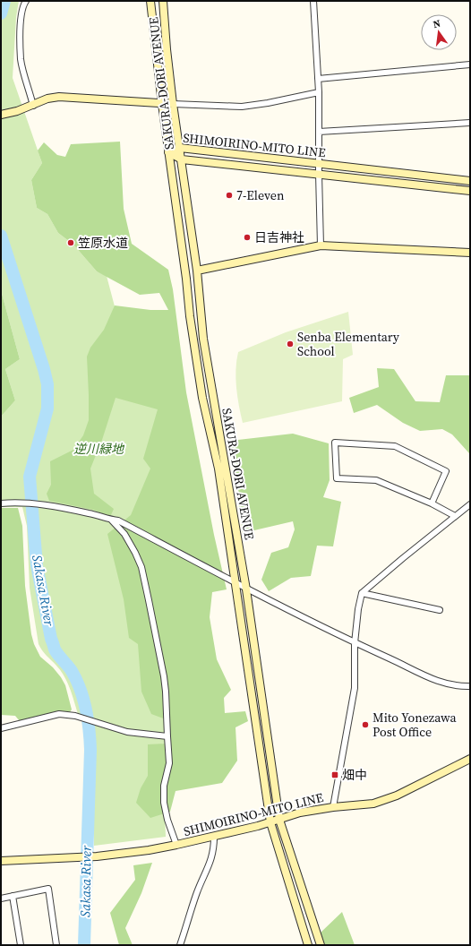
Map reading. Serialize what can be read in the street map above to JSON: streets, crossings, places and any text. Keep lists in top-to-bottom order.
{
  "streets": {
    "street": ["SAKURA-DORI AVENUE", "SHIMOIRINO-MITO LINE"]
  },
  "crossings": [
    ["SAKURA-DORI AVENUE", "SHIMOIRINO-MITO LINE"]
  ],
  "water": ["Sakasa River"],
  "parks": ["逆川緑地"],
  "places": {
    "other": [
      "7-Eleven",
      "日吉神社",
      "笠原水道",
      "Senba Elementary School",
      "Mito Yonezawa Post Office"
    ],
    "transit": ["畑中"]
  },
  "north": "top"
}
